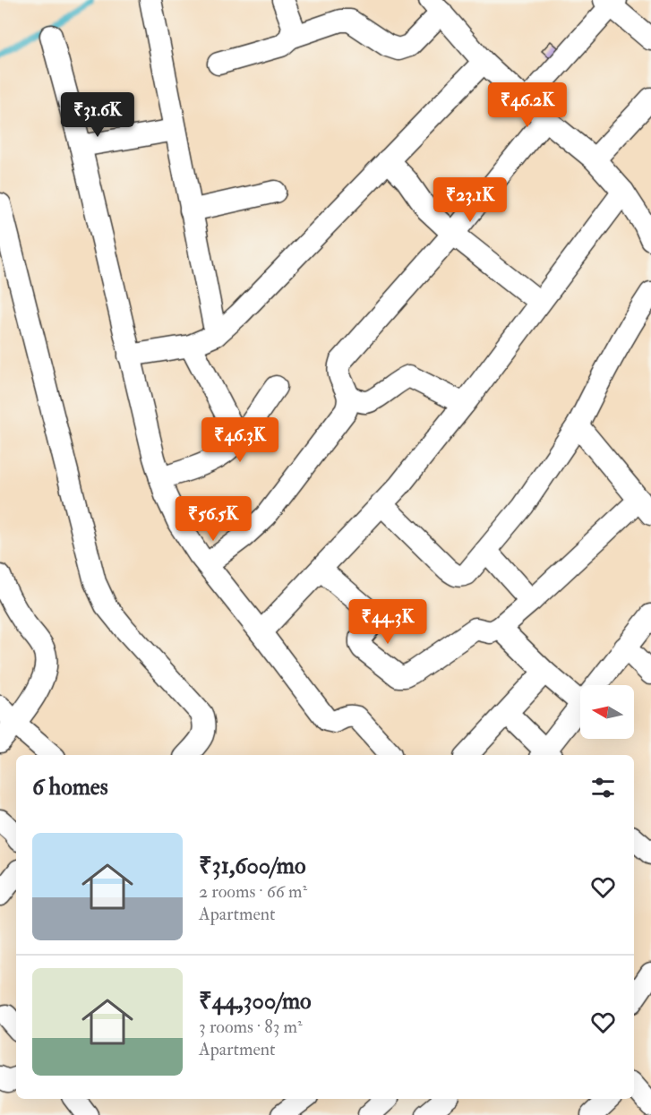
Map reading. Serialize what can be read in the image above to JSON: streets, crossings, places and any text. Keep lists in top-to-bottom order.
{
  "north": "left",
  "page": {
    "price": [
      "₹46.2K",
      "₹31.6K",
      "₹23.1K",
      "₹46.3K",
      "₹56.5K",
      "₹44.3K"
    ],
    "heading": "6 homes",
    "list": [
      {
        "name": "₹31,600/mo",
        "note": "2 rooms · 66 m² · Apartment"
      },
      {
        "name": "₹44,300/mo",
        "note": "3 rooms · 83 m² · Apartment"
      }
    ]
  }
}
